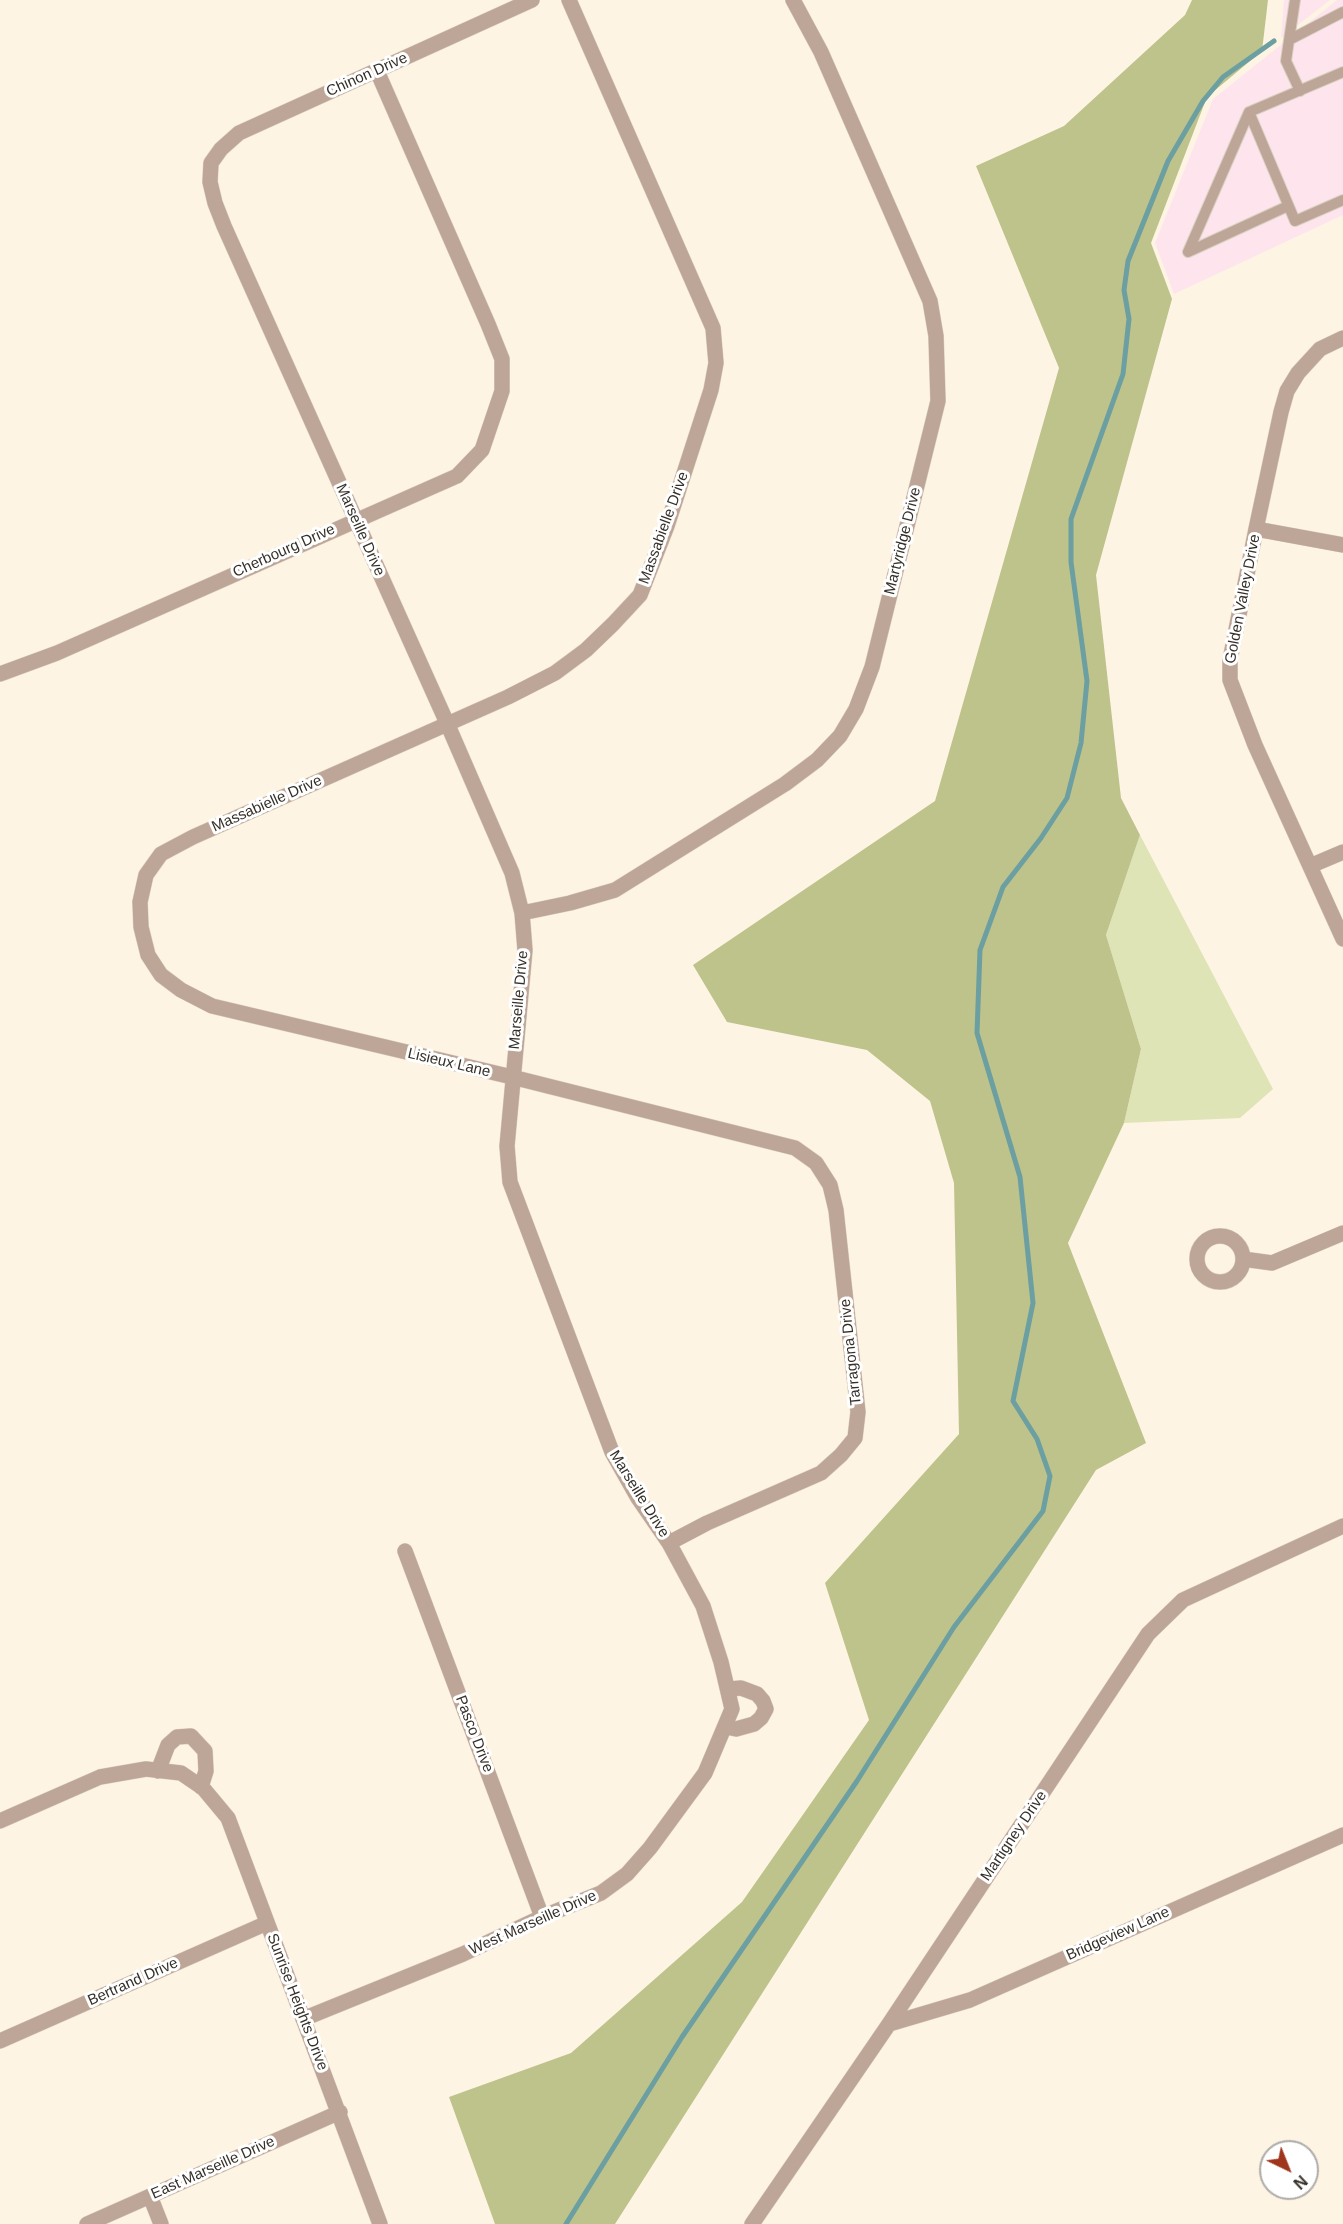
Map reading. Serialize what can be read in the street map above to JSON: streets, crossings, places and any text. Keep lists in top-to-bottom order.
{
  "streets": {
    "street": [
      "Chinon Drive",
      "Massabielle Drive",
      "Marseille Drive",
      "Martyridge Drive",
      "Cherbourg Drive",
      "Golden Valley Drive",
      "Lisieux Lane",
      "Tarragona Drive",
      "Pasco Drive",
      "Martigney Drive",
      "West Marseille Drive",
      "Bridgeview Lane",
      "Bertrand Drive",
      "Sunrise Heights Drive",
      "East Marseille Drive"
    ]
  },
  "crossings": [
    ["Chinon Drive", "Marseille Drive"],
    ["Chinon Drive", "Cherbourg Drive"],
    ["Massabielle Drive", "Marseille Drive"],
    ["Massabielle Drive", "Lisieux Lane"],
    ["Marseille Drive", "Martyridge Drive"],
    ["Marseille Drive", "Cherbourg Drive"],
    ["Marseille Drive", "Lisieux Lane"],
    ["Marseille Drive", "Tarragona Drive"],
    ["Marseille Drive", "West Marseille Drive"],
    ["Lisieux Lane", "Tarragona Drive"],
    ["Pasco Drive", "West Marseille Drive"],
    ["Martigney Drive", "Bridgeview Lane"],
    ["West Marseille Drive", "Sunrise Heights Drive"],
    ["Bertrand Drive", "Sunrise Heights Drive"],
    ["Sunrise Heights Drive", "East Marseille Drive"]
  ],
  "north": "bottom right"
}
